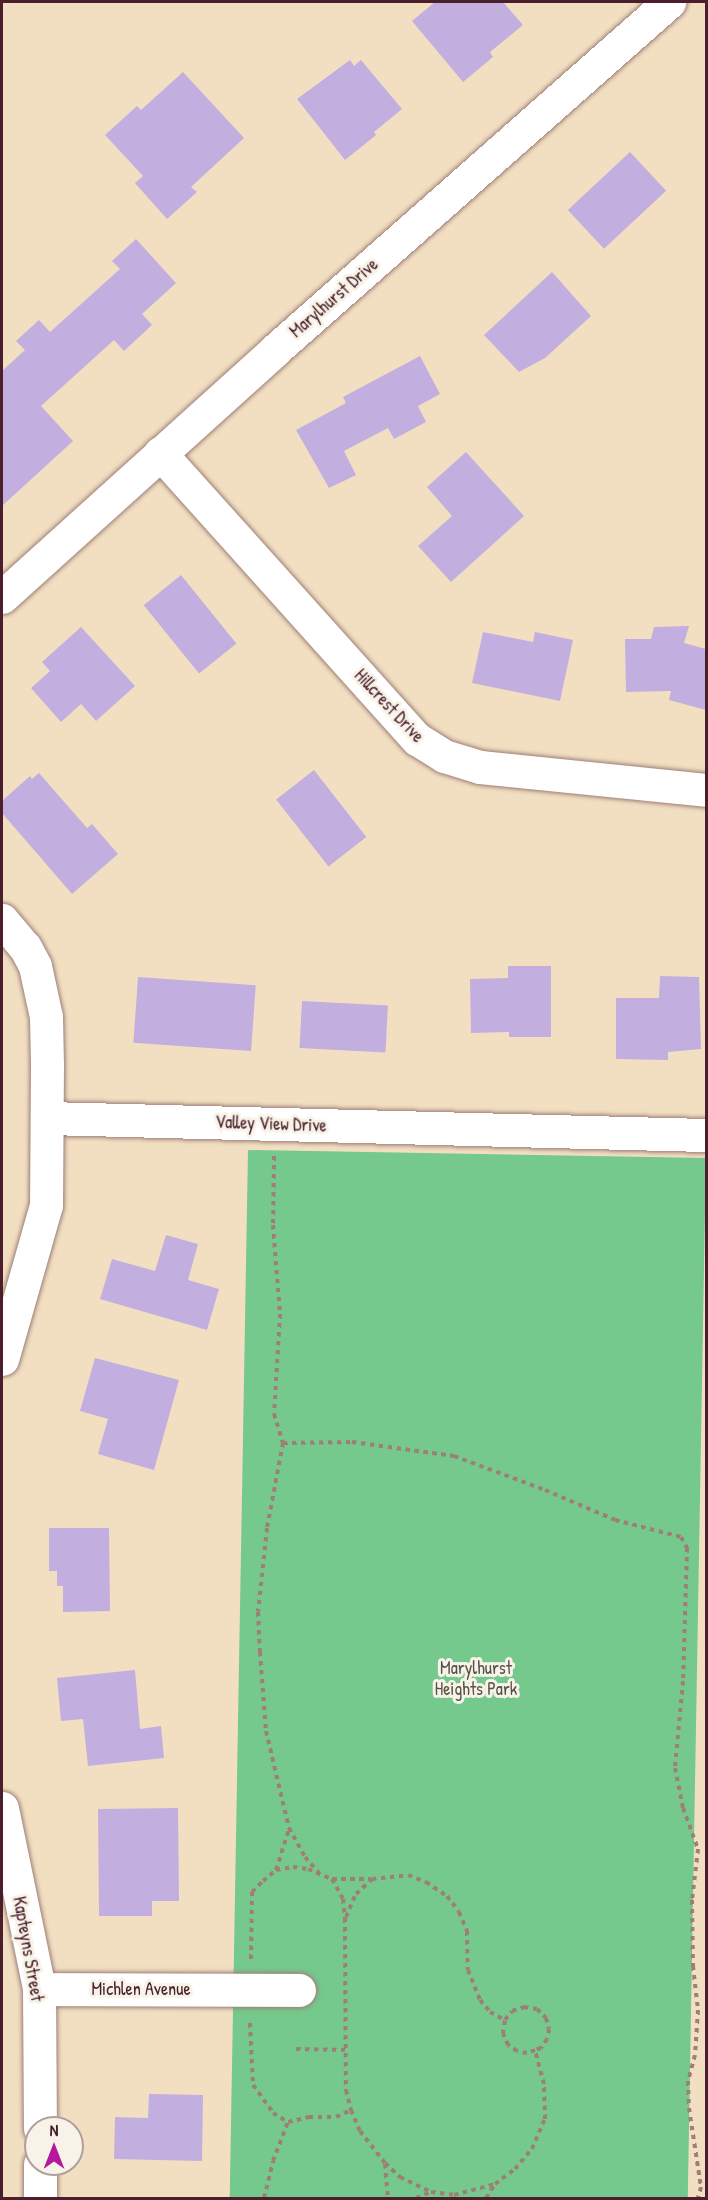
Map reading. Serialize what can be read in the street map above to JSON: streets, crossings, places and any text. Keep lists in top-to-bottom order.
{
  "streets": {
    "street": [
      "Marylhurst Drive",
      "Hillcrest Drive",
      "Valley View Drive",
      "Kapteyns Street",
      "Michlen Avenue"
    ]
  },
  "crossings": [
    ["Marylhurst Drive", "Hillcrest Drive"],
    ["Kapteyns Street", "Michlen Avenue"]
  ],
  "parks": ["Marylhurst Heights Park"],
  "north": "top"
}
